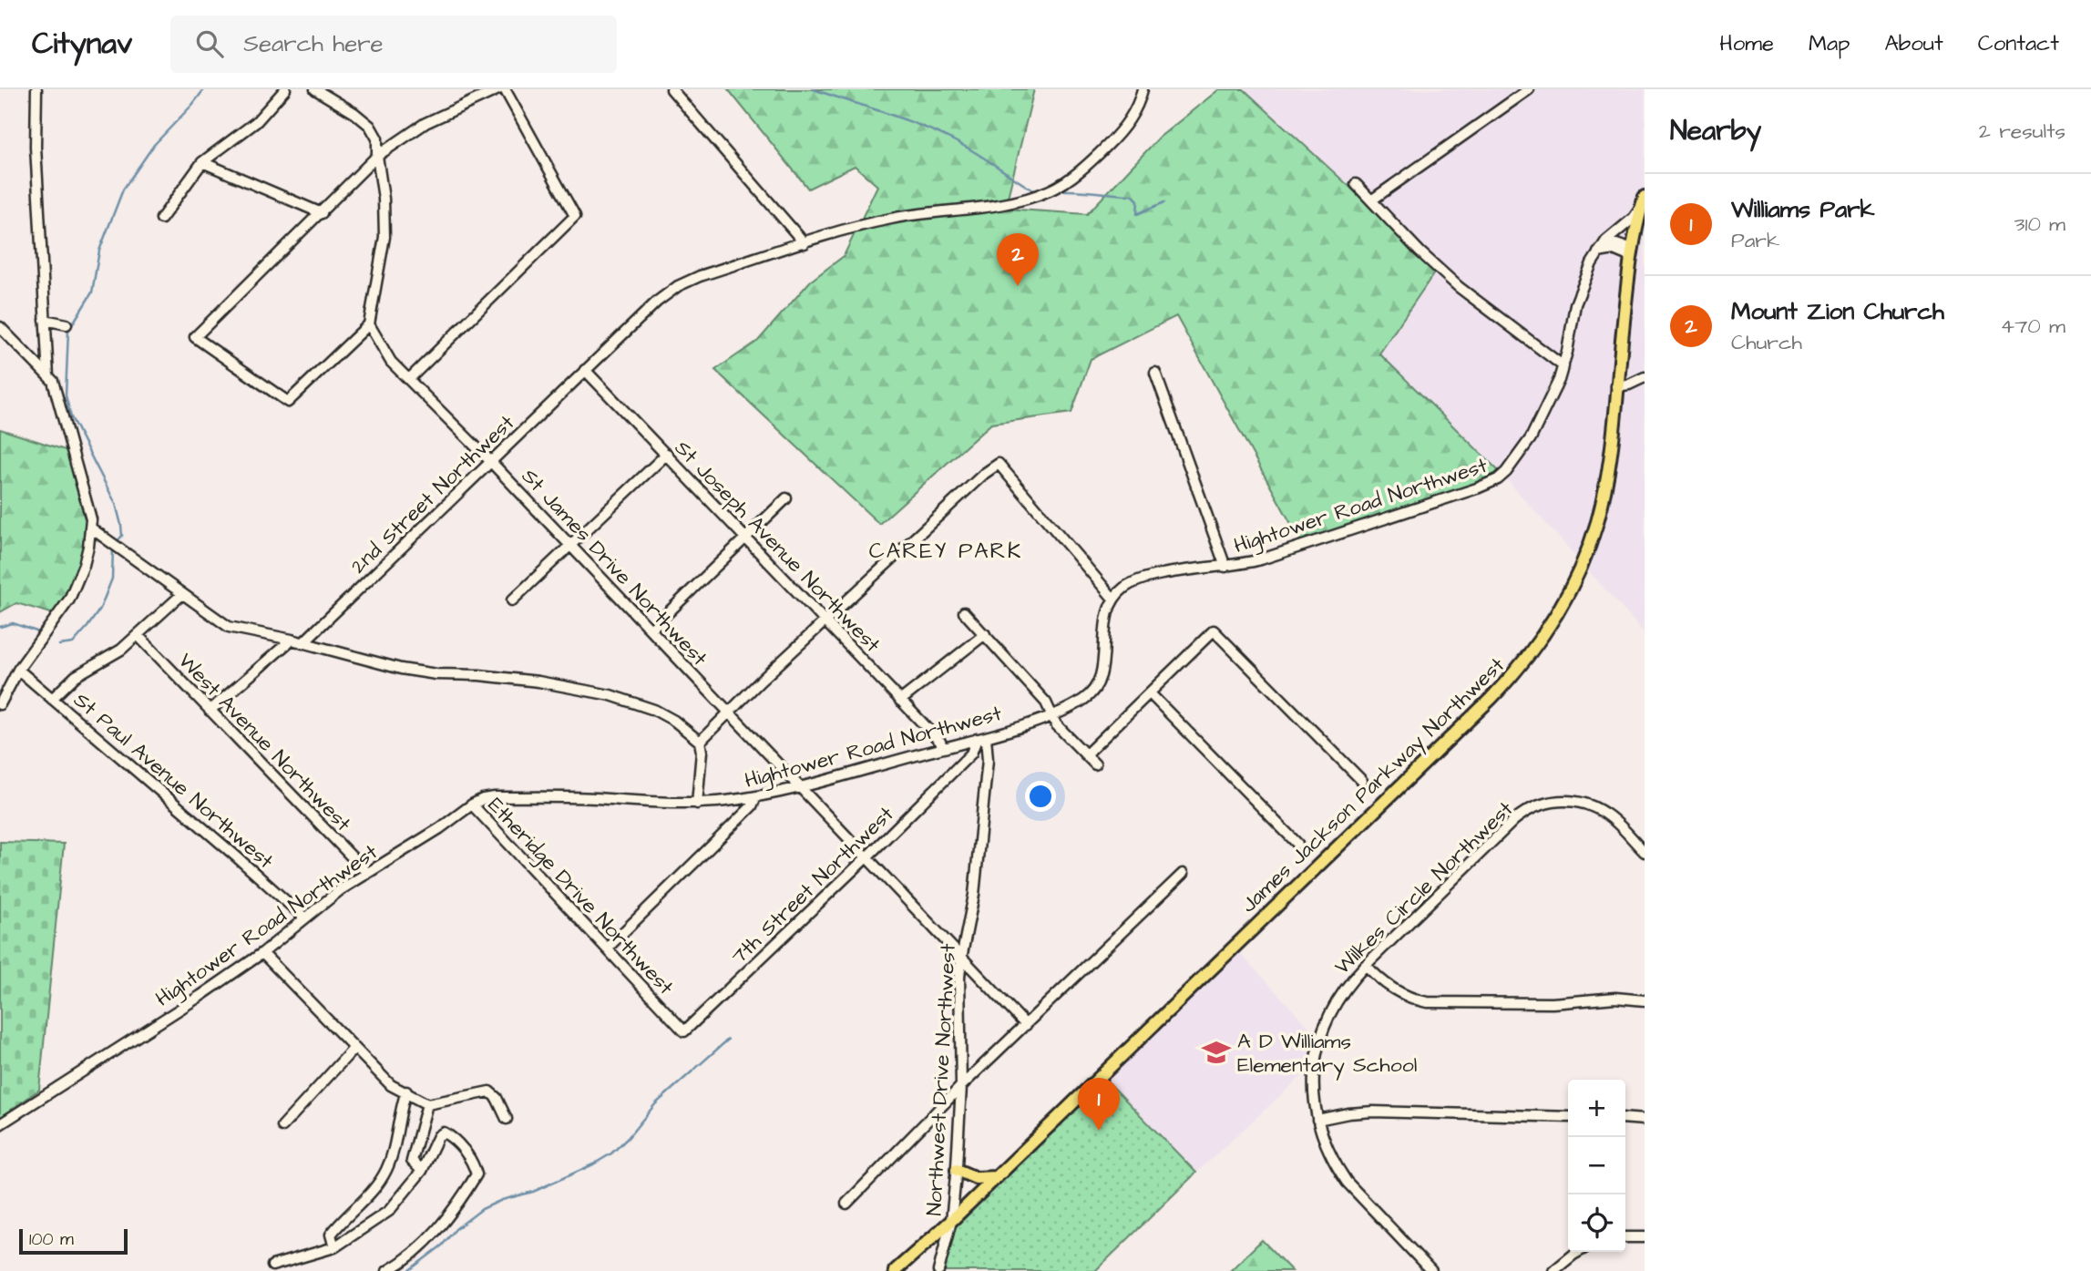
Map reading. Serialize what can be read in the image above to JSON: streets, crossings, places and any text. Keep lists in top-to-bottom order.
{
  "streets": {
    "main road": ["James Jackson Parkway Northwest"],
    "street": [
      "2nd Street Northwest",
      "Hightower Road Northwest",
      "St Joseph Avenue Northwest",
      "St James Drive Northwest",
      "West Avenue Northwest",
      "St Paul Avenue Northwest",
      "7th Street Northwest",
      "Wilkes Circle Northwest",
      "Etheridge Drive Northwest",
      "Northwest Drive Northwest"
    ]
  },
  "crossings": [
    ["2nd Street Northwest", "St Joseph Avenue Northwest"],
    ["2nd Street Northwest", "St James Drive Northwest"],
    ["Hightower Road Northwest", "St Joseph Avenue Northwest"],
    ["Hightower Road Northwest", "St James Drive Northwest"],
    ["Hightower Road Northwest", "West Avenue Northwest"],
    ["Hightower Road Northwest", "St Paul Avenue Northwest"],
    ["Hightower Road Northwest", "James Jackson Parkway Northwest"],
    ["Hightower Road Northwest", "7th Street Northwest"],
    ["Hightower Road Northwest", "Etheridge Drive Northwest"],
    ["Hightower Road Northwest", "Northwest Drive Northwest"],
    ["St James Drive Northwest", "7th Street Northwest"],
    ["St James Drive Northwest", "Northwest Drive Northwest"],
    ["James Jackson Parkway Northwest", "Northwest Drive Northwest"],
    ["7th Street Northwest", "Etheridge Drive Northwest"],
    ["7th Street Northwest", "Northwest Drive Northwest"]
  ],
  "districts": ["CAREY PARK"],
  "places": {
    "school or university": ["A D Williams Elementary School"]
  },
  "scale_bar": "100 m",
  "page": {
    "header": "Citynav",
    "search": "Search here",
    "nav": [
      "Home",
      "Map",
      "About",
      "Contact"
    ],
    "heading": ["Nearby", "2 results"],
    "list": [
      {
        "mark": "1",
        "name": "Williams Park",
        "note": "Park",
        "value": "310 m"
      },
      {
        "mark": "2",
        "name": "Mount Zion Church",
        "note": "Church",
        "value": "470 m"
      }
    ],
    "pins": ["2", "1"],
    "map_buttons": ["+", "−"],
    "scale": "100 m"
  }
}
